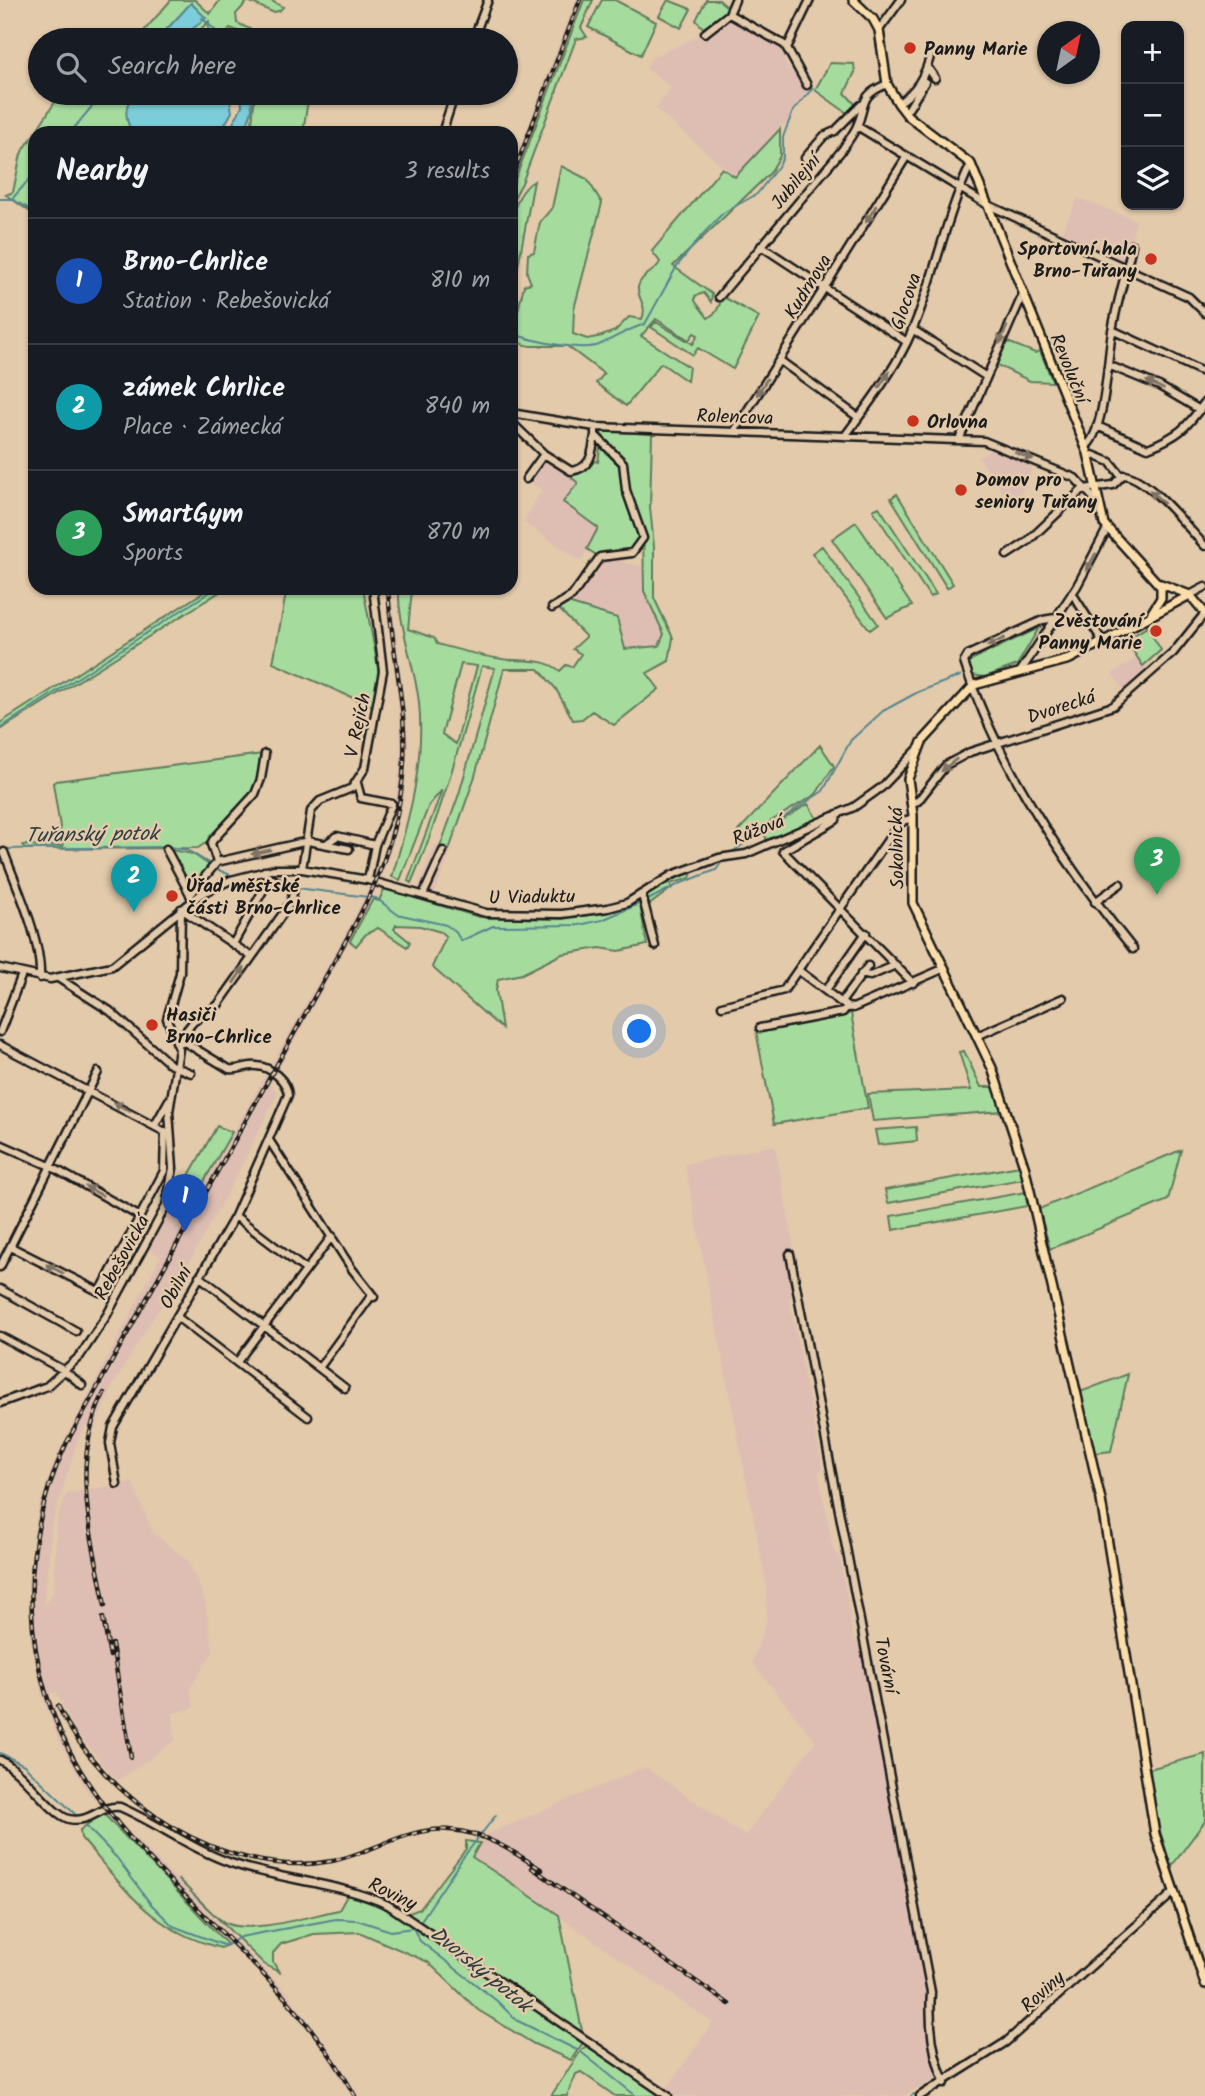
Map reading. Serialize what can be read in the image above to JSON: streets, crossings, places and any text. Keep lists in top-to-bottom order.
{
  "streets": {
    "main road": ["Revoluční", "Sokolnická"],
    "street": [
      "Jubilejní",
      "Kudrnova",
      "Glocova",
      "Rolencova",
      "Dvorecká",
      "V Rejích",
      "Růžová",
      "U Viaduktu",
      "Rebešovická",
      "Obilní",
      "Tovární",
      "Roviny"
    ]
  },
  "crossings": [
    ["Kudrnova", "Rolencova"],
    ["Glocova", "Revoluční"],
    ["Glocova", "Rolencova"],
    ["Revoluční", "Rolencova"],
    ["Dvorecká", "Sokolnická"],
    ["V Rejích", "U Viaduktu"],
    ["Růžová", "Sokolnická"],
    ["Růžová", "U Viaduktu"],
    ["Sokolnická", "Roviny"],
    ["Rebešovická", "Obilní"],
    ["Tovární", "Roviny"]
  ],
  "one_way": ["Kudrnova"],
  "water": ["Tuřanský potok", "Dvorský potok"],
  "places": [
    "Panny Marie",
    "Sportovní hala Brno-Tuřany",
    "Orlovna",
    "Domov pro seniory Tuřany",
    "Zvěstování Panny Marie",
    "Úřad městské části Brno-Chrlice",
    "Hasiči Brno-Chrlice"
  ],
  "north": "top right",
  "page": {
    "map_buttons": ["+", "−"],
    "search": "Search here",
    "heading": ["Nearby", "3 results"],
    "list": [
      {
        "mark": "1",
        "name": "Brno-Chrlice",
        "note": "Station · Rebešovická",
        "value": "810 m"
      },
      {
        "mark": "2",
        "name": "zámek Chrlice",
        "note": "Place · Zámecká",
        "value": "840 m"
      },
      {
        "mark": "3",
        "name": "SmartGym",
        "note": "Sports",
        "value": "870 m"
      }
    ],
    "pins": ["3", "2", "1"]
  }
}
